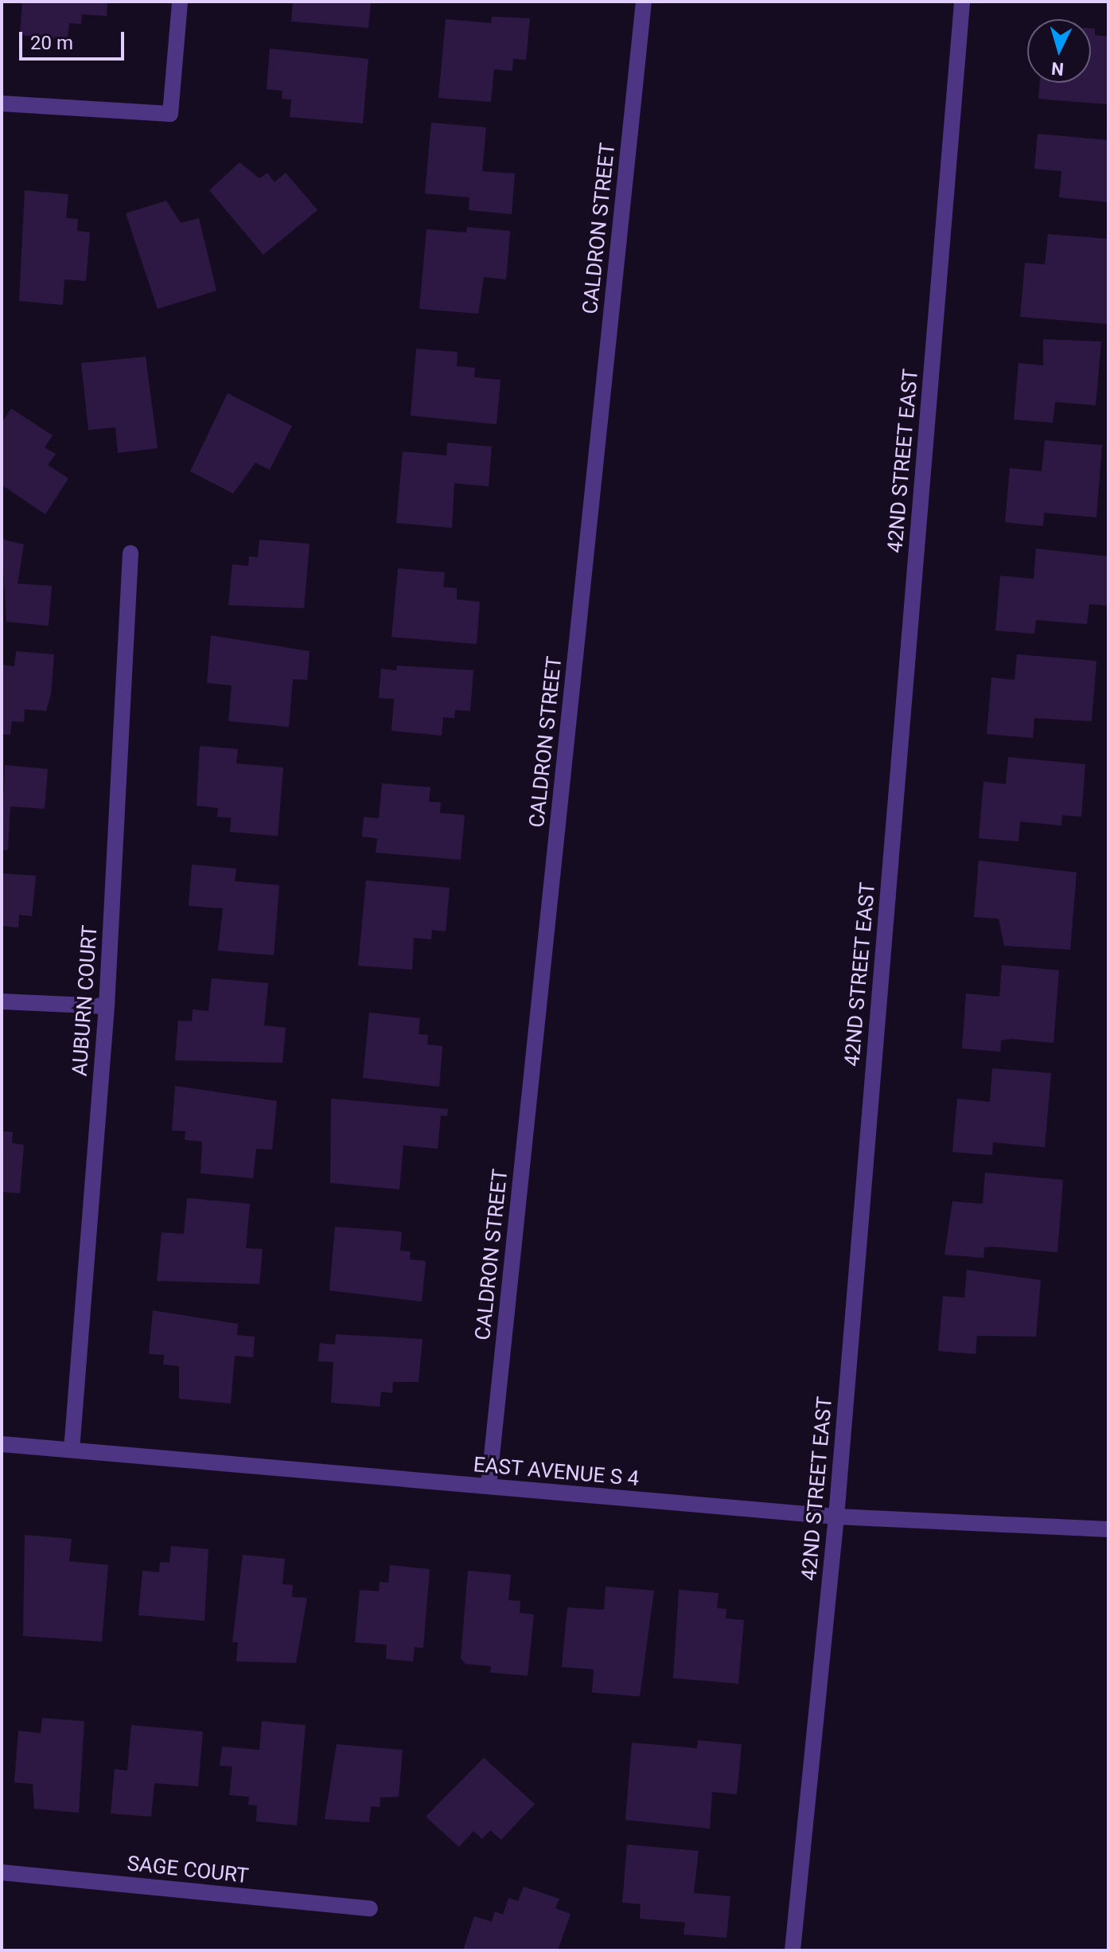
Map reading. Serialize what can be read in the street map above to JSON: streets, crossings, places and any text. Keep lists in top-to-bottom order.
{
  "streets": {
    "street": [
      "CALDRON STREET",
      "42ND STREET EAST",
      "AUBURN COURT",
      "EAST AVENUE S 4",
      "SAGE COURT"
    ]
  },
  "crossings": [
    ["CALDRON STREET", "EAST AVENUE S 4"],
    ["42ND STREET EAST", "EAST AVENUE S 4"],
    ["AUBURN COURT", "EAST AVENUE S 4"]
  ],
  "scale_bar": "20 m",
  "north": "bottom"
}
